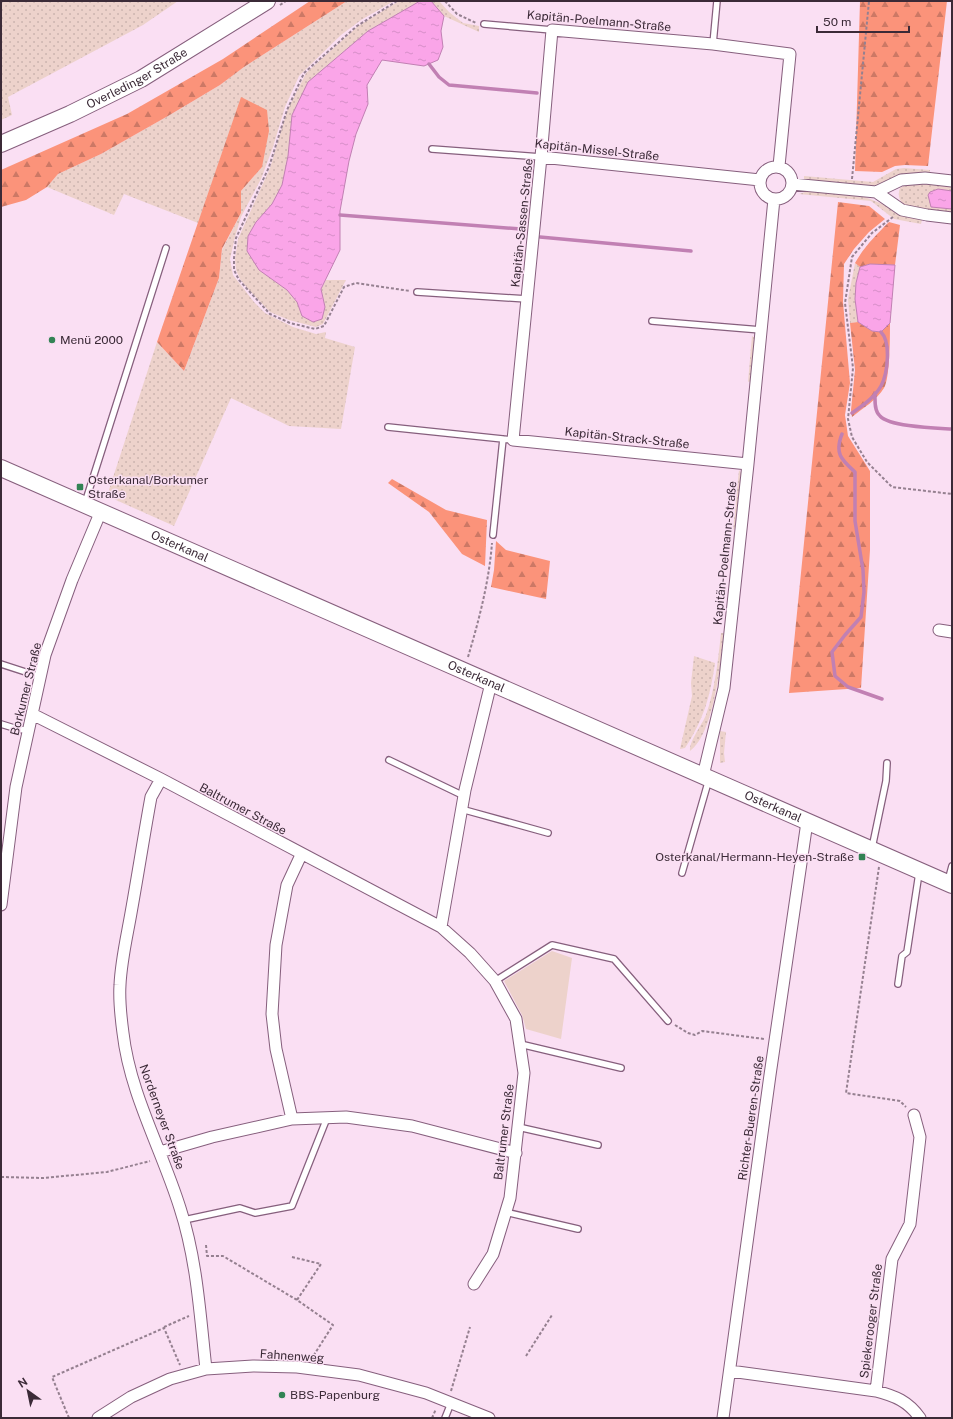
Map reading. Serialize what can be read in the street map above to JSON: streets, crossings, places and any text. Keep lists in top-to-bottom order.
{
  "streets": {
    "main road": ["Overledinger Straße", "Osterkanal"],
    "street": [
      "Kapitän-Poelmann-Straße",
      "Kapitän-Missel-Straße",
      "Kapitän-Sassen-Straße",
      "Kapitän-Strack-Straße",
      "Borkumer Straße",
      "Baltrumer Straße",
      "Norderneyer Straße",
      "Richter-Bueren-Straße",
      "Spiekerooger Straße",
      "Fahnenweg"
    ]
  },
  "crossings": [
    ["Kapitän-Poelmann-Straße", "Kapitän-Missel-Straße"],
    ["Kapitän-Poelmann-Straße", "Kapitän-Sassen-Straße"],
    ["Kapitän-Poelmann-Straße", "Kapitän-Strack-Straße"],
    ["Kapitän-Poelmann-Straße", "Osterkanal"],
    ["Kapitän-Missel-Straße", "Kapitän-Sassen-Straße"],
    ["Kapitän-Sassen-Straße", "Kapitän-Strack-Straße"],
    ["Osterkanal", "Borkumer Straße"],
    ["Osterkanal", "Richter-Bueren-Straße"],
    ["Borkumer Straße", "Baltrumer Straße"],
    ["Baltrumer Straße", "Norderneyer Straße"],
    ["Norderneyer Straße", "Fahnenweg"]
  ],
  "places": {
    "other": ["Menü 2000", "BBS-Papenburg"],
    "transit": ["Osterkanal/Borkumer Straße", "Osterkanal/Hermann-Heyen-Straße"]
  },
  "scale_bar": "50 m",
  "north": "top left"
}
